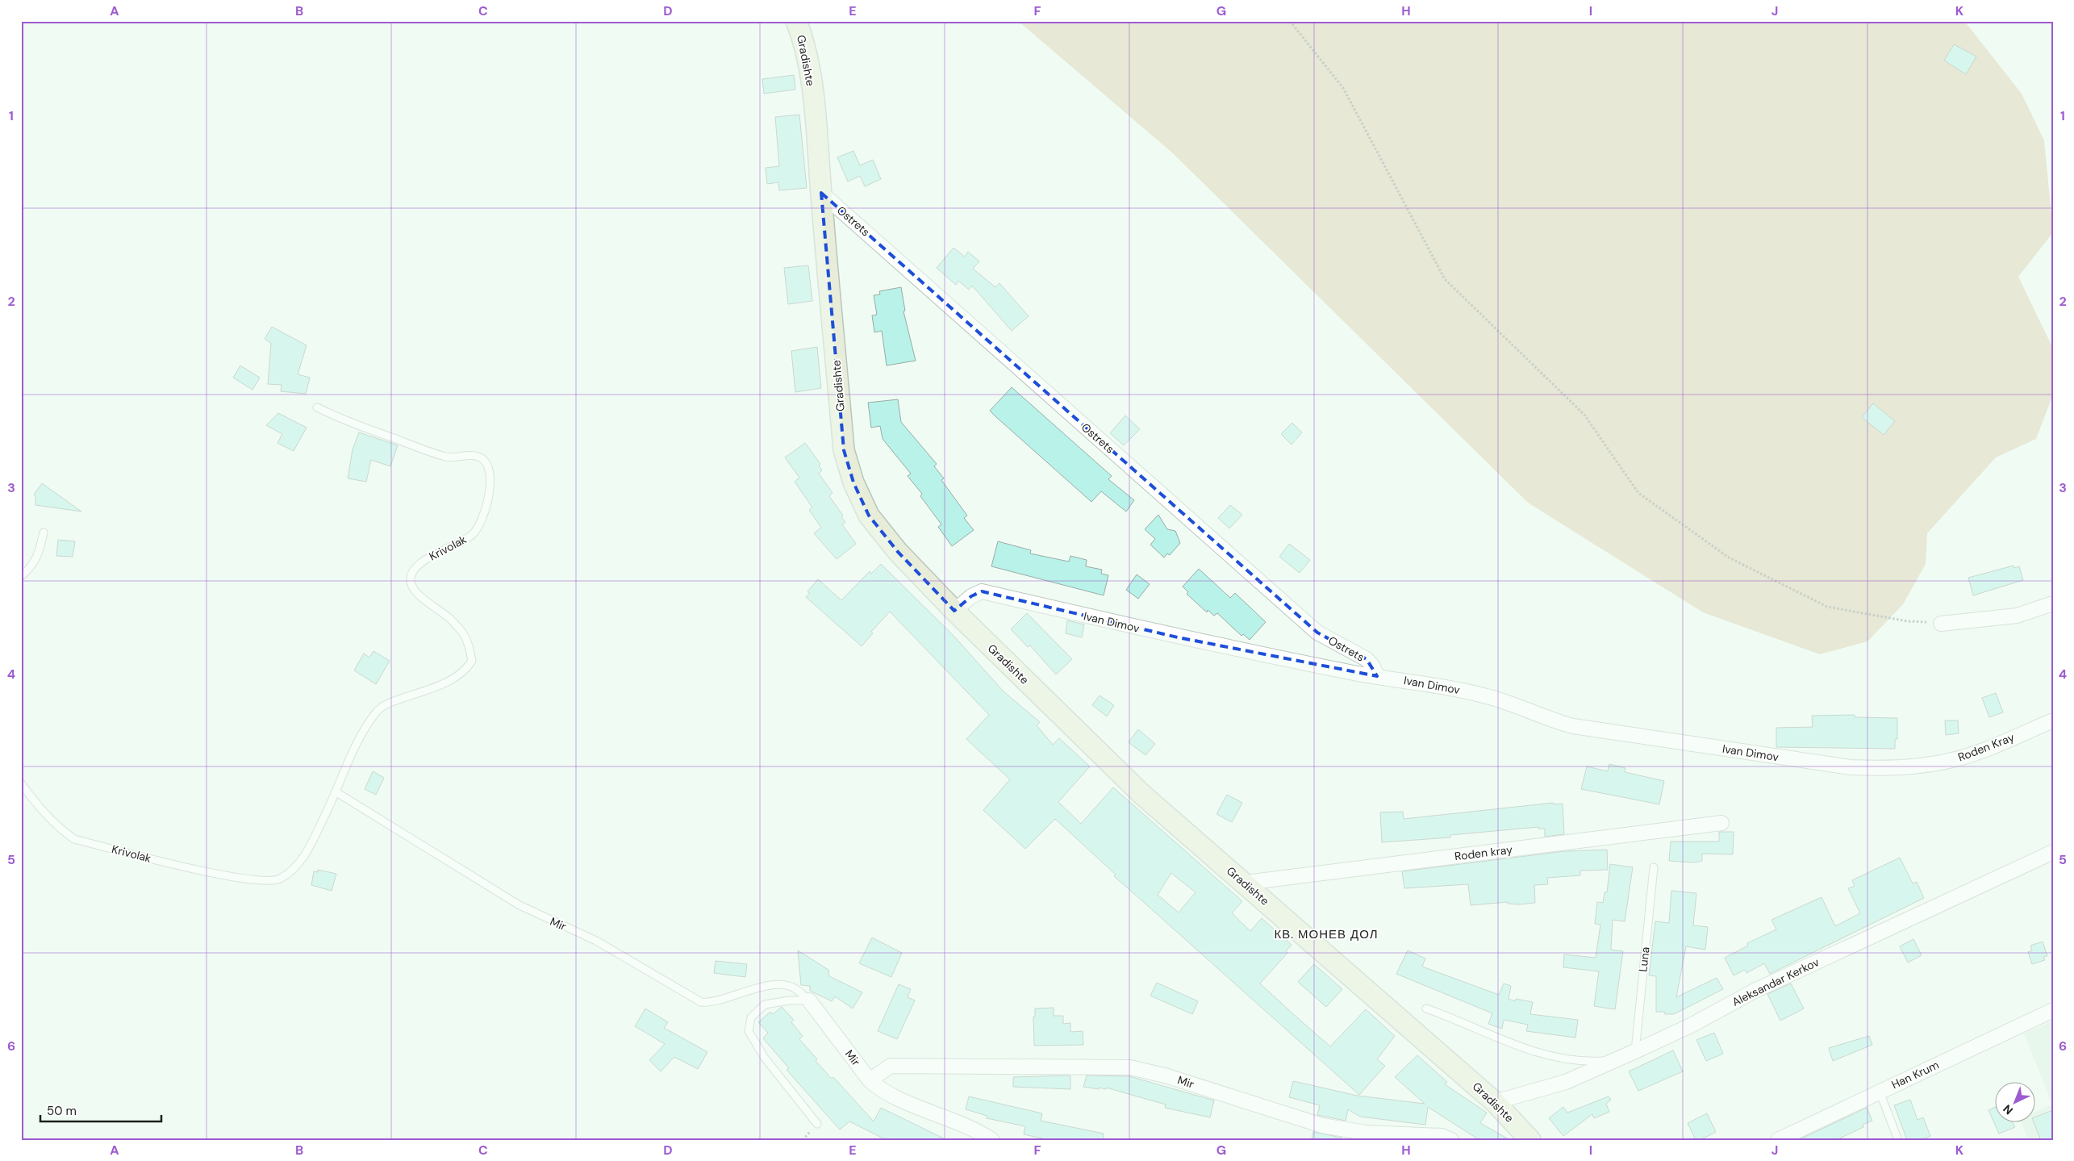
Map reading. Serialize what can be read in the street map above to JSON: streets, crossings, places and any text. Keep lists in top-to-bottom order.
{
  "streets": {
    "street": [
      "Gradishte",
      "Ostrets",
      "Ivan Dimov",
      "Roden Kray",
      "Roden kray",
      "Mir",
      "Aleksandar Kerkov",
      "Han Krum"
    ],
    "lane": ["Krivolak", "Luna"]
  },
  "crossings": [
    ["Gradishte", "Ostrets"],
    ["Gradishte", "Ivan Dimov"],
    ["Gradishte", "Roden kray"],
    ["Gradishte", "Aleksandar Kerkov"],
    ["Ostrets", "Ivan Dimov"],
    ["Krivolak", "Mir"],
    ["Ivan Dimov", "Roden Kray"],
    ["Luna", "Aleksandar Kerkov"]
  ],
  "districts": ["КВ. МОНЕВ ДОЛ"],
  "scale_bar": "50 m",
  "north": "bottom left",
  "grid": {
    "columns": [
      "A",
      "B",
      "C",
      "D",
      "E",
      "F",
      "G",
      "H",
      "I",
      "J",
      "K"
    ],
    "rows": [
      "1",
      "2",
      "3",
      "4",
      "5",
      "6"
    ]
  }
}
